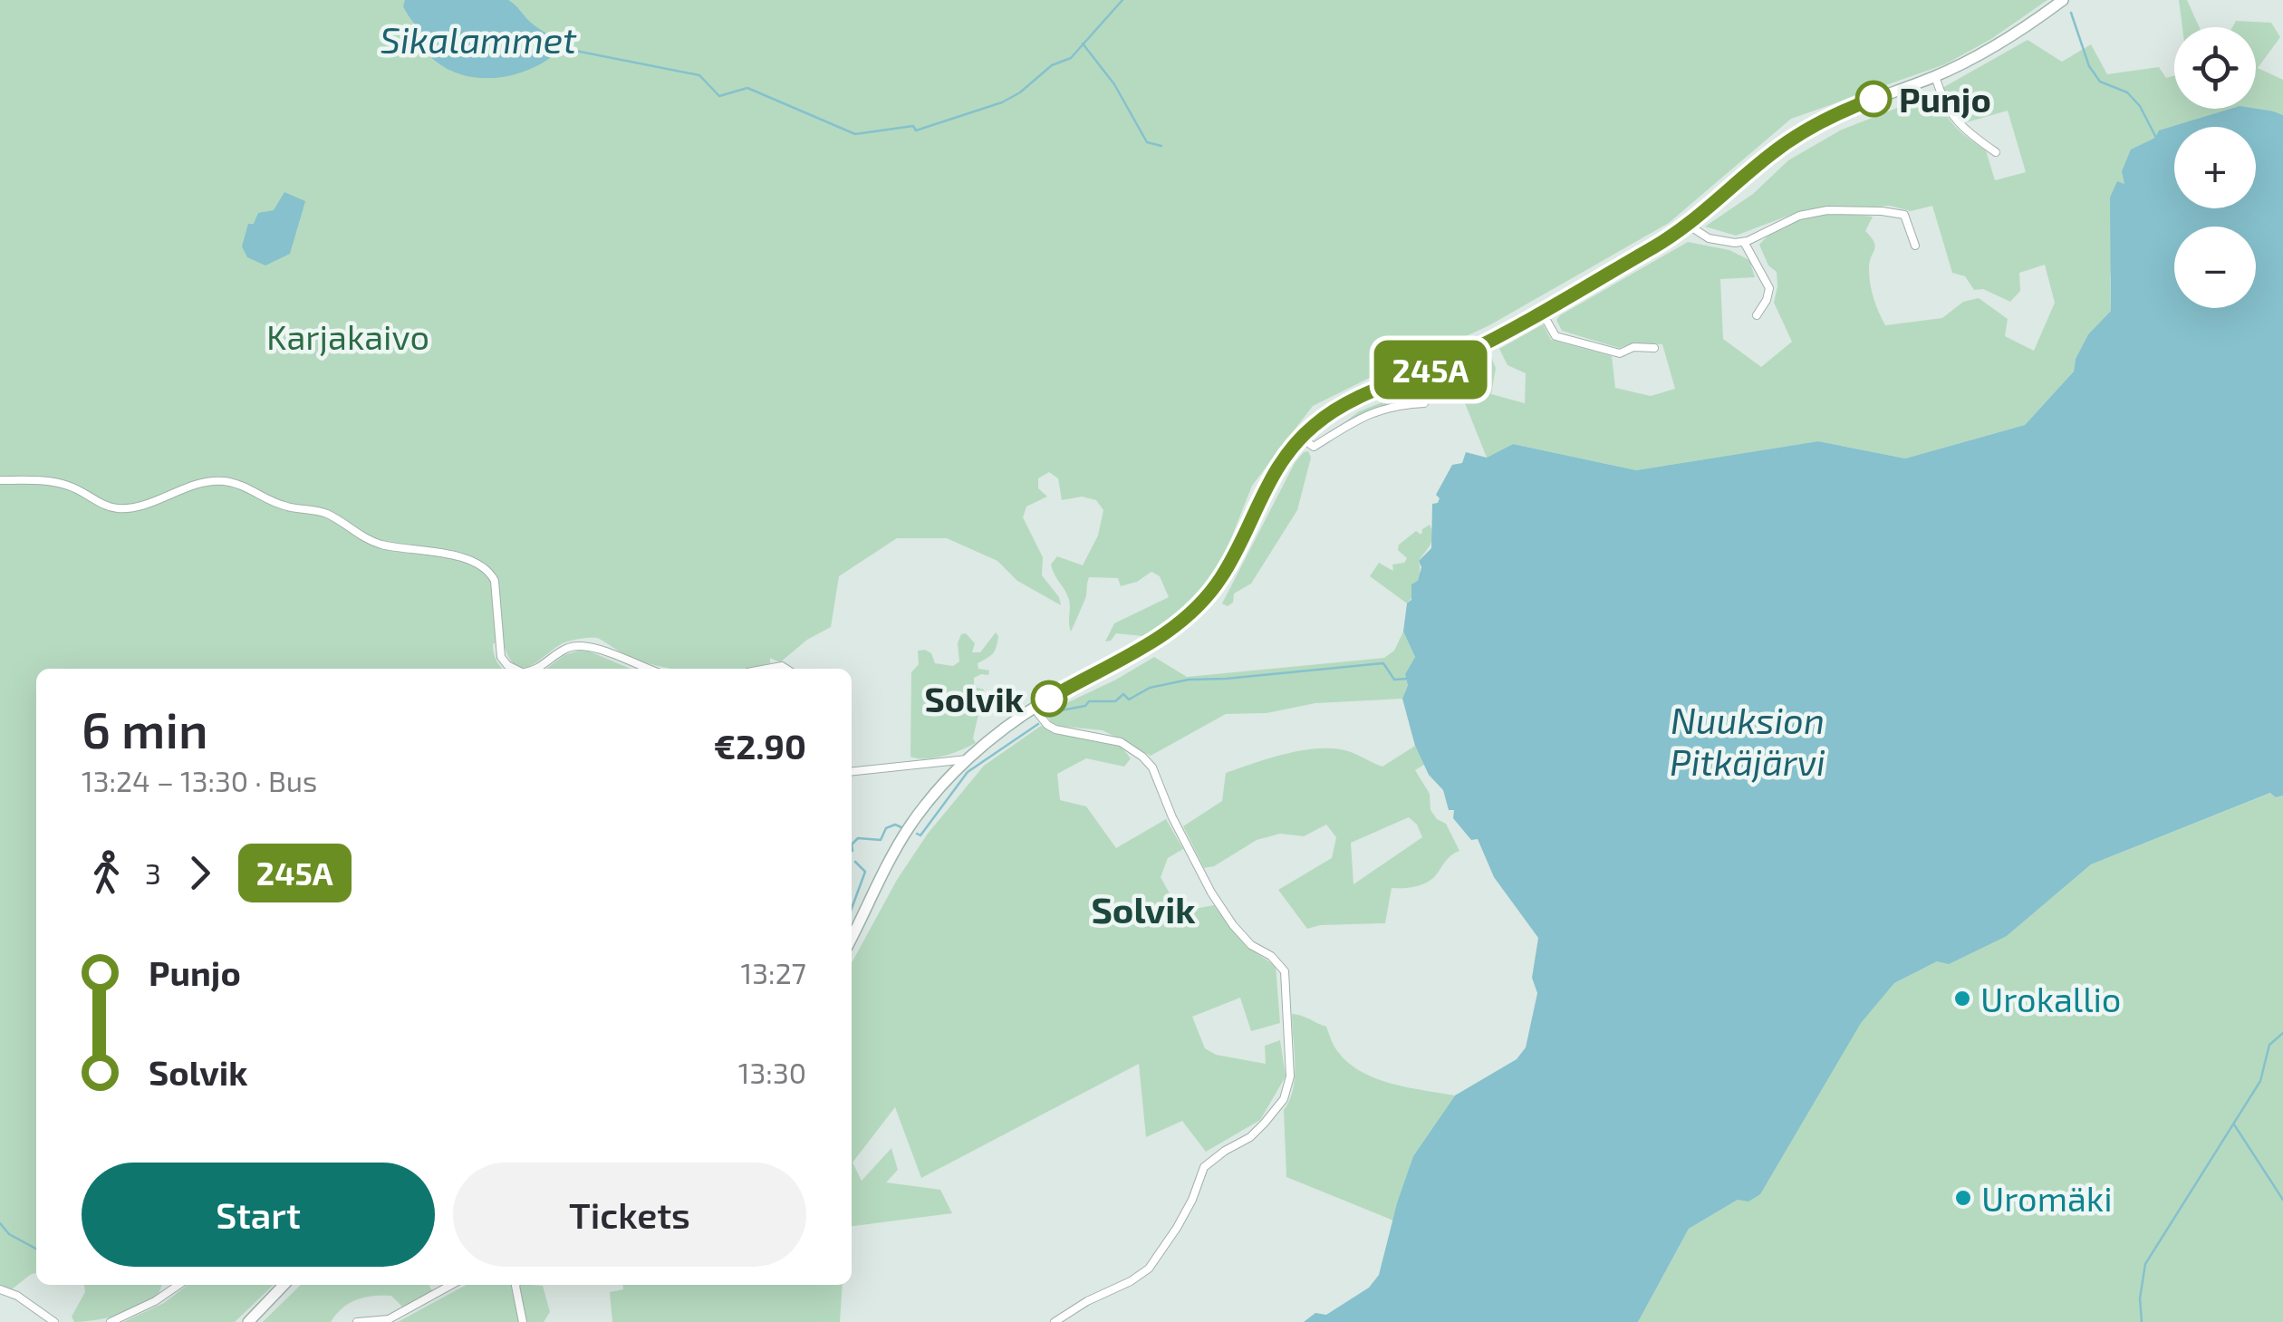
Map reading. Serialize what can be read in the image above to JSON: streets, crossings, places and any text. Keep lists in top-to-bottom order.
{
  "districts": ["Solvik"],
  "water": ["Sikalammet", "Nuuksion Pitkäjärvi"],
  "parks": ["Karjakaivo"],
  "places": [
    "Punjo",
    "Solvik",
    "Urokallio",
    "Uromäki"
  ],
  "lines": ["bus line 245A"],
  "page": {
    "on_map": "245A",
    "map_buttons": ["+", "−"],
    "heading": ["6 min", "13:24 – 13:30 · Bus", "€2.90"],
    "legs": ["3", "245A"],
    "list": [
      {
        "name": "Punjo",
        "value": "13:27"
      },
      {
        "name": "Solvik",
        "value": "13:30"
      }
    ],
    "buttons": ["Start", "Tickets"]
  }
}
